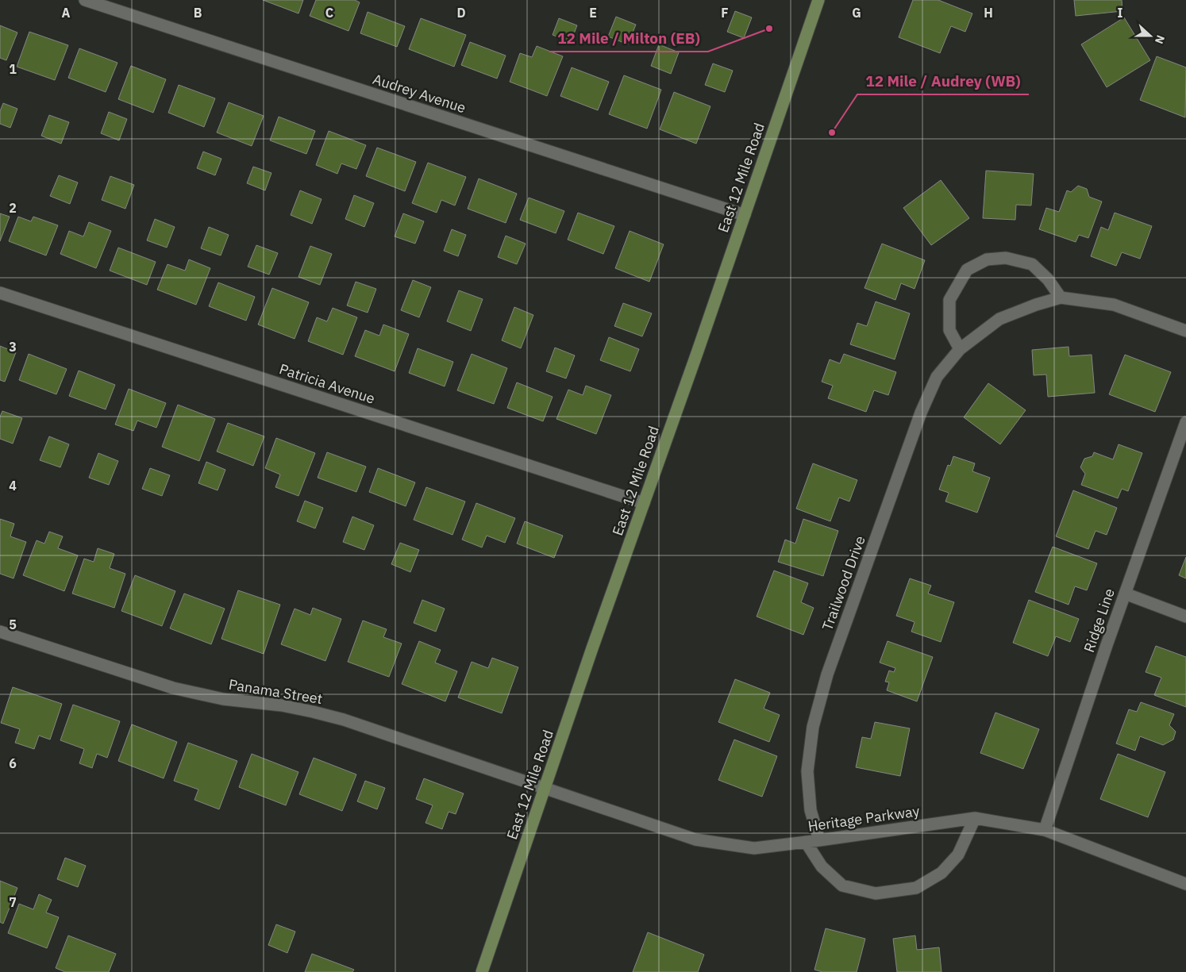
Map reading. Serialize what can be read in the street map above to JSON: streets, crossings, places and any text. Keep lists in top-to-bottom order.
{
  "streets": {
    "main road": ["East 12 Mile Road"],
    "street": [
      "Audrey Avenue",
      "Patricia Avenue",
      "Trailwood Drive",
      "Ridge Line",
      "Panama Street",
      "Heritage Parkway"
    ]
  },
  "crossings": [
    ["Audrey Avenue", "East 12 Mile Road"],
    ["East 12 Mile Road", "Patricia Avenue"],
    ["East 12 Mile Road", "Panama Street"],
    ["East 12 Mile Road", "Heritage Parkway"],
    ["Trailwood Drive", "Heritage Parkway"],
    ["Ridge Line", "Heritage Parkway"],
    ["Panama Street", "Heritage Parkway"]
  ],
  "places": ["12 Mile / Milton (EB)", "12 Mile / Audrey (WB)"],
  "north": "right",
  "grid": {
    "columns": [
      "A",
      "B",
      "C",
      "D",
      "E",
      "F",
      "G",
      "H",
      "I"
    ],
    "rows": [
      "1",
      "2",
      "3",
      "4",
      "5",
      "6",
      "7"
    ]
  }
}
